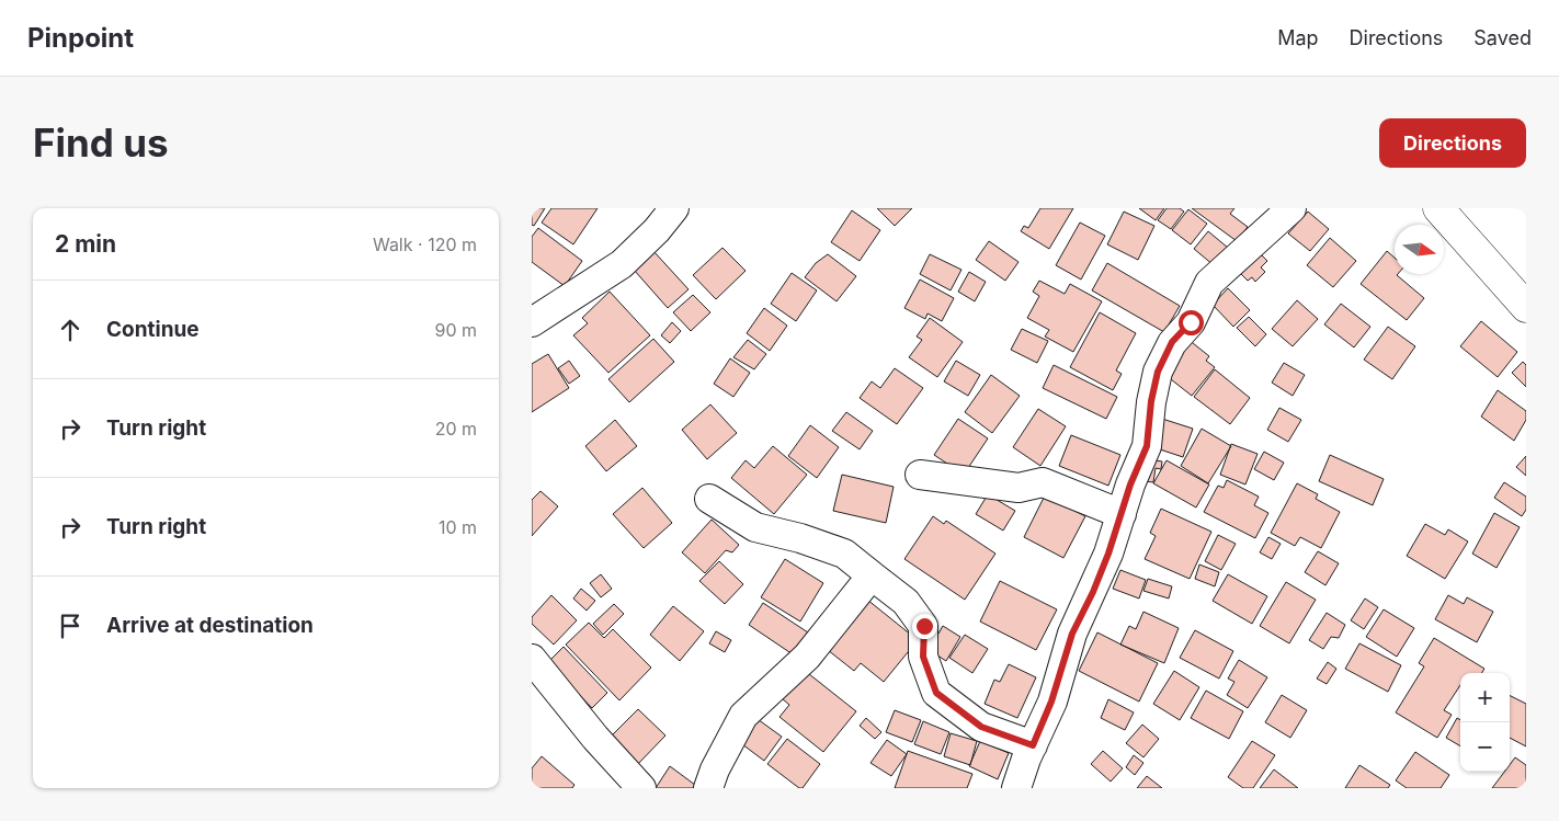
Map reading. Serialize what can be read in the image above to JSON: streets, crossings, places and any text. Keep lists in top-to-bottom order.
{
  "north": "right",
  "page": {
    "header": "Pinpoint",
    "nav": ["Map", "Directions", "Saved"],
    "buttons": "Directions",
    "title": "Find us",
    "heading": ["2 min", "Walk · 120 m"],
    "list": [
      ["Continue", "90 m"],
      ["Turn right", "20 m"],
      ["Turn right", "10 m"],
      "Arrive at destination"
    ],
    "map_buttons": ["+", "−"]
  }
}
